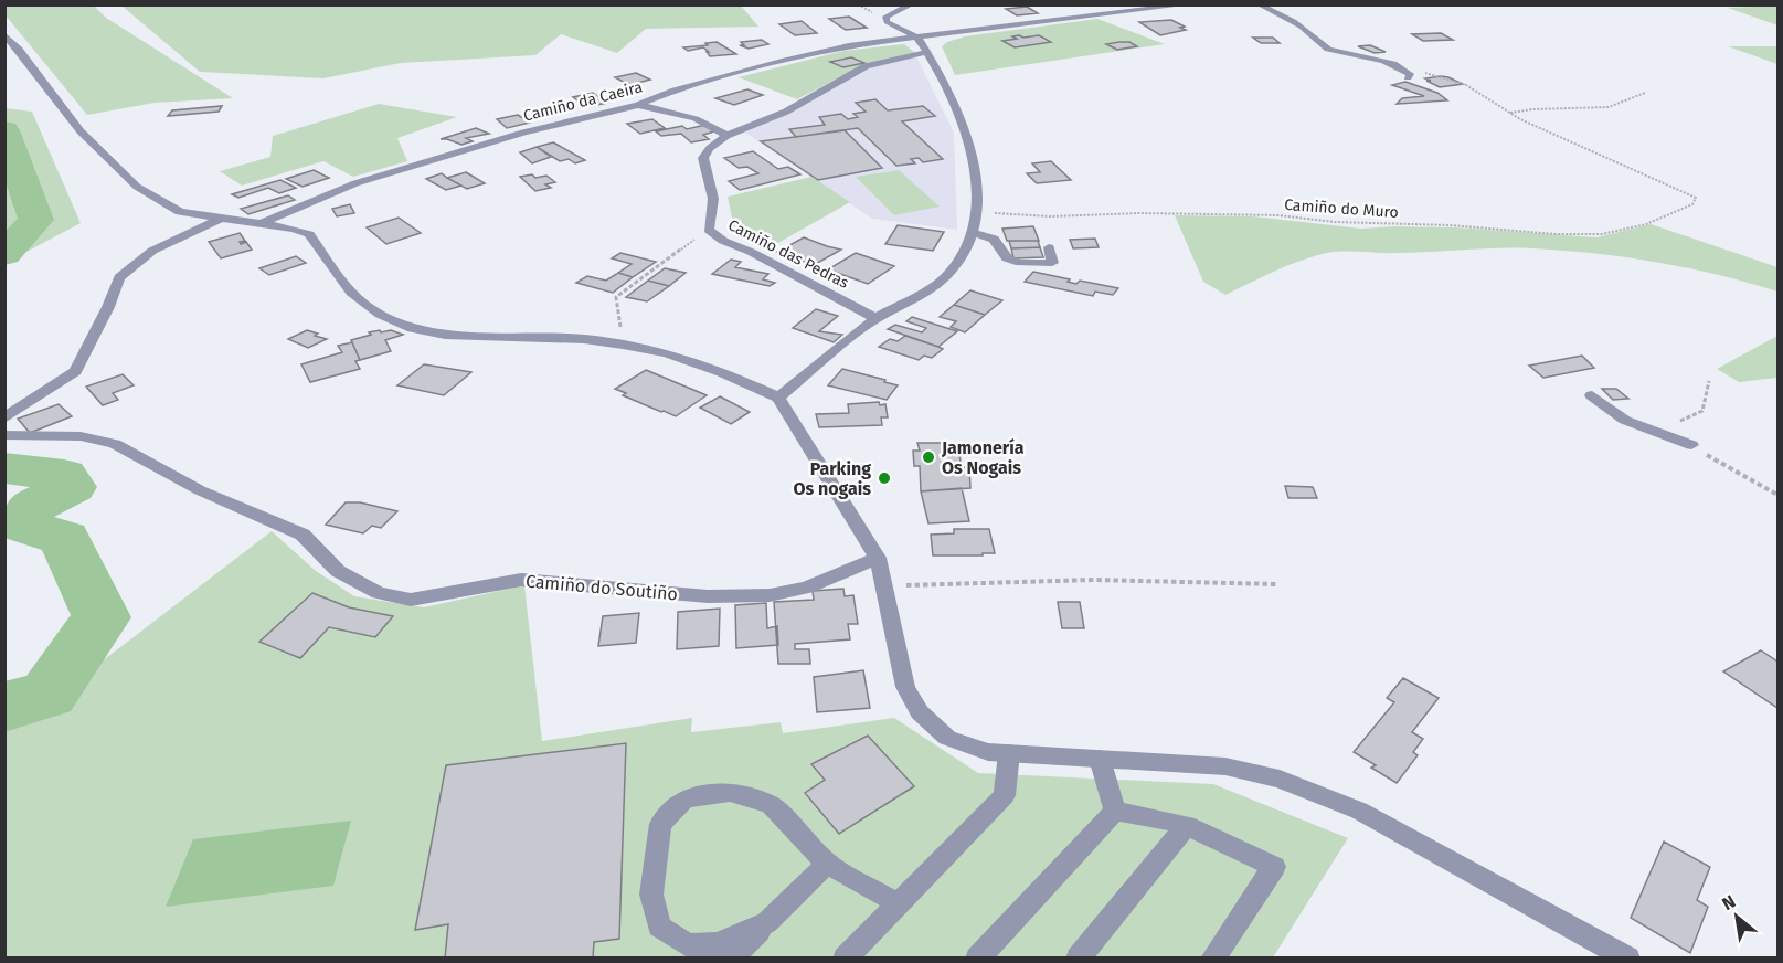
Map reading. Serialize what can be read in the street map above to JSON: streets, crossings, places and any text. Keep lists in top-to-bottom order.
{
  "streets": {
    "street": ["Camiño da Caeira", "Camiño das Pedras", "Camiño do Soutiño"],
    "path": ["Camiño do Muro"]
  },
  "places": ["Jamonería Os Nogais", "Parking Os nogais"],
  "north": "top left"
}
